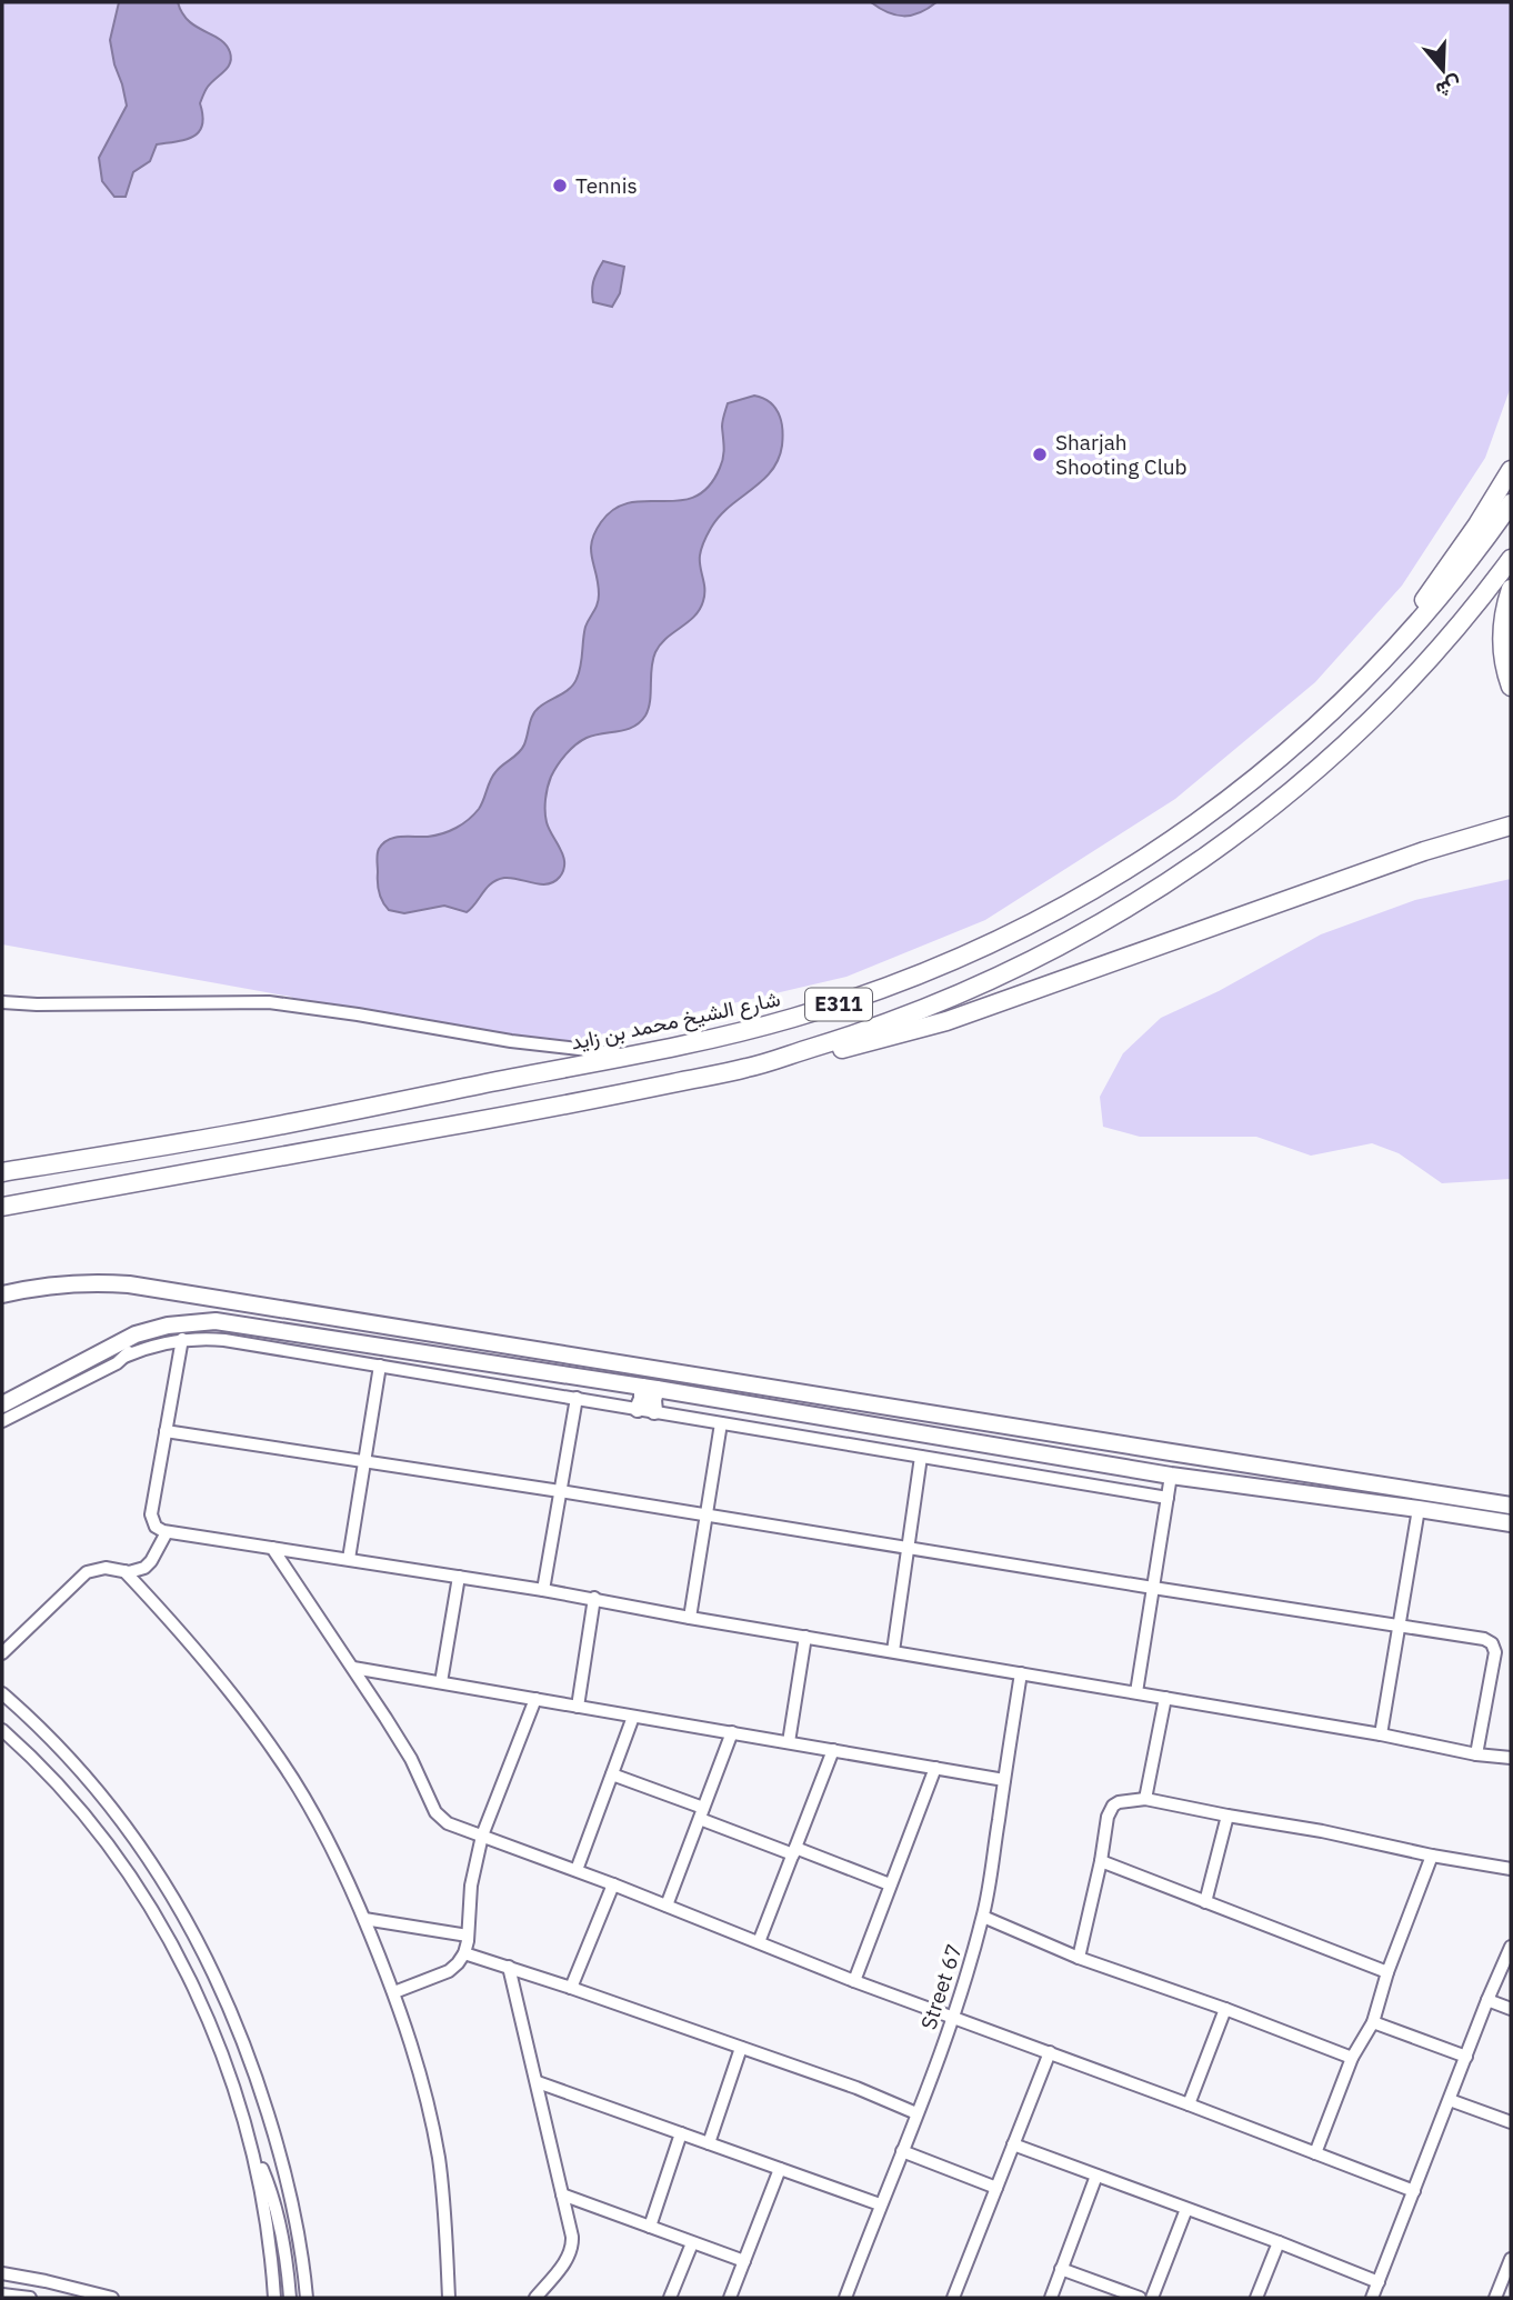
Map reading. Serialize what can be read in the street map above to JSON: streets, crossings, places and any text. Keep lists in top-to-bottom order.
{
  "streets": {
    "highway": ["E311", "شارع الشيخ محمد بن زايد"],
    "street": ["Street 67"]
  },
  "places": ["Tennis", "Sharjah Shooting Club"],
  "north": "bottom"
}
